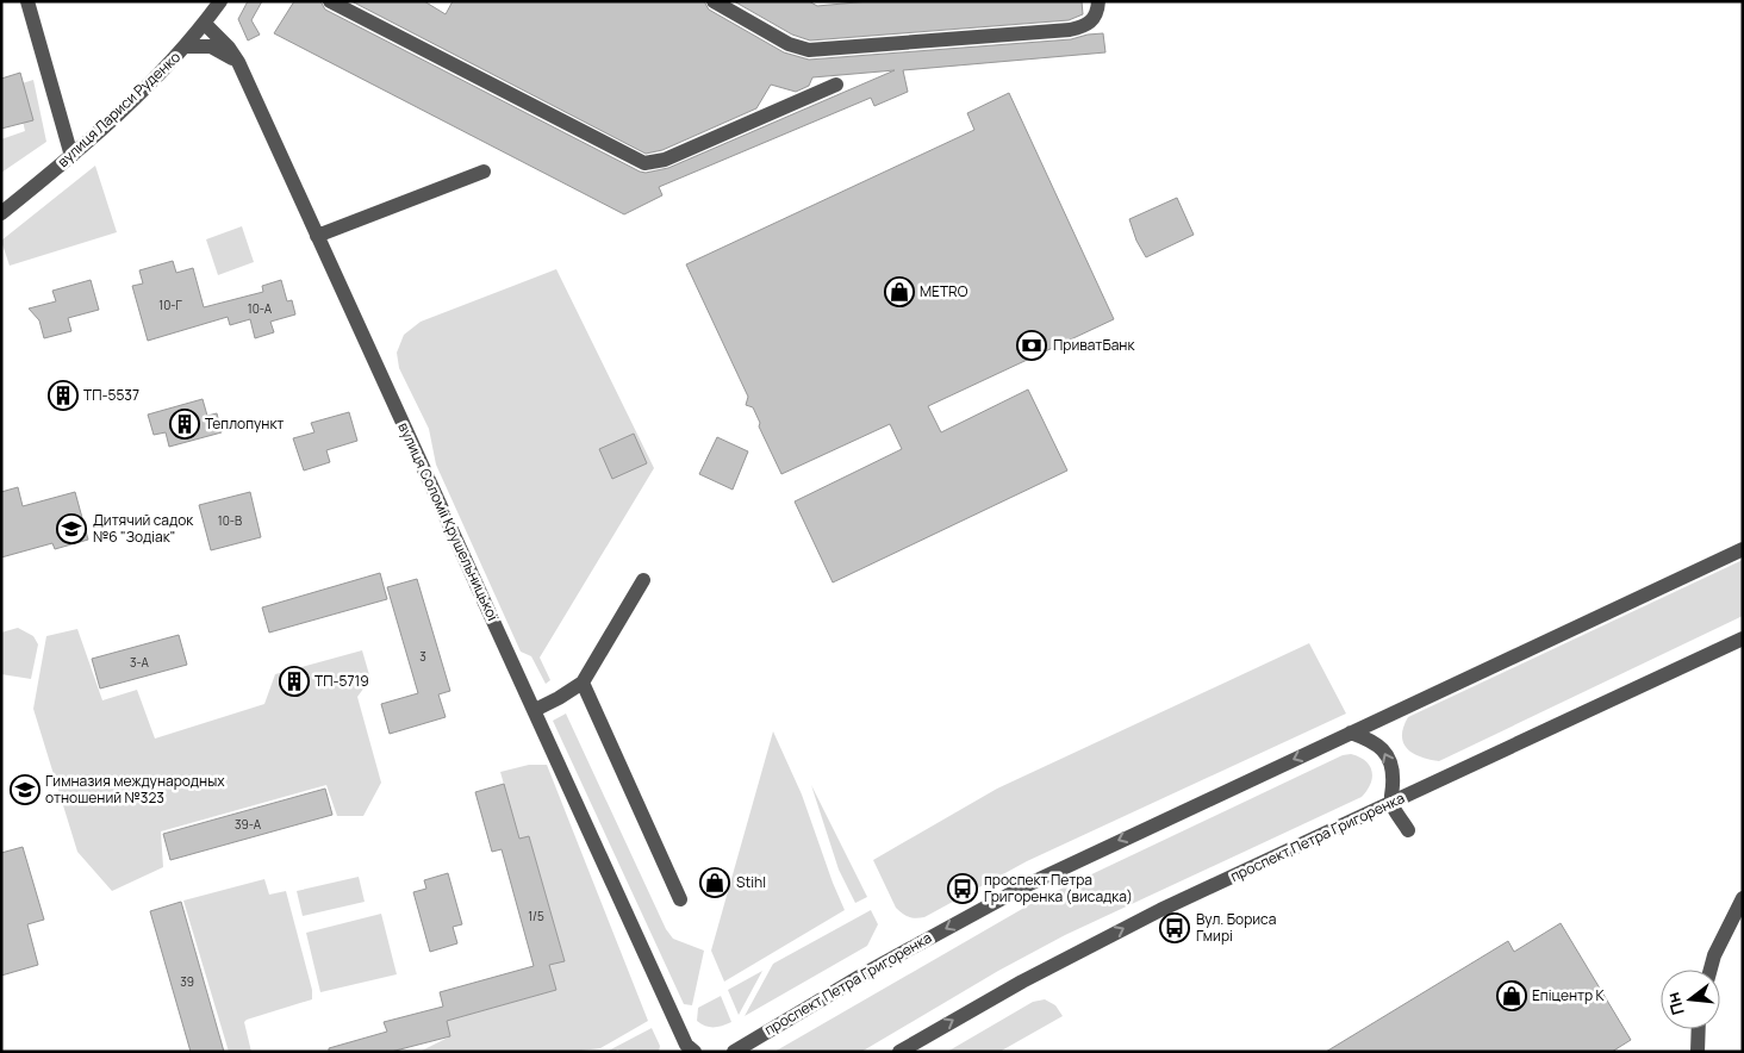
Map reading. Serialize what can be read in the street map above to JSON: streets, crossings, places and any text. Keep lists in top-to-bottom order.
{
  "streets": {
    "street": ["вулиця Лариси Руденко", "вулиця Соломії Крушельницької", "проспект Петра Григоренка"]
  },
  "crossings": [
    ["вулиця Лариси Руденко", "вулиця Соломії Крушельницької"]
  ],
  "places": {
    "shop": ["METRO", "Stihl", "Епіцентр К"],
    "bank": ["ПриватБанк"],
    "building": ["ТП-5537", "Теплопункт", "ТП-5719"],
    "school or university": ["Дитячий садок №6 \"Зодіак\"", "Гимназия международных отношений №323"],
    "bus stop": ["проспект Петра Григоренка (висадка)", "Вул. Бориса Гмирі"]
  },
  "house_numbers": [
    "10-Г",
    "10-А",
    "10-В",
    "3",
    "3-А",
    "39-А",
    "1/5",
    "39"
  ],
  "north": "left"
}
